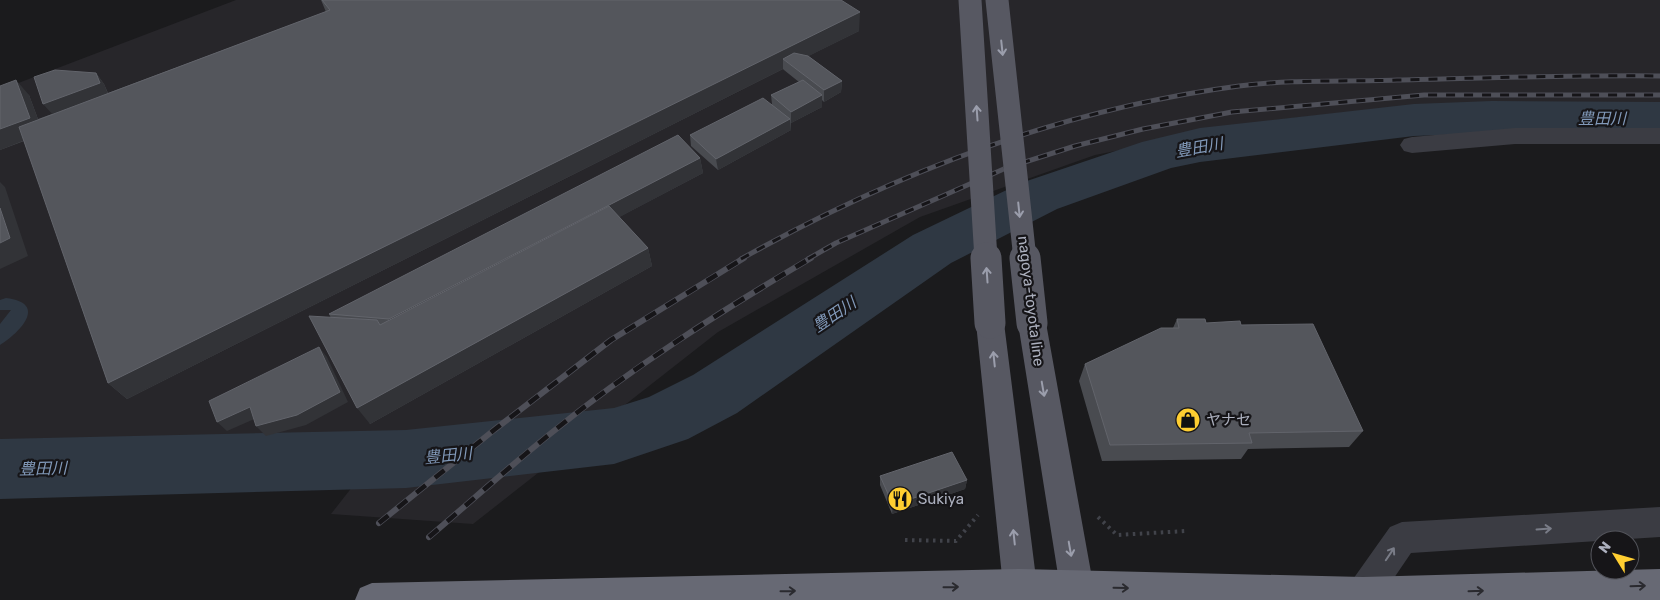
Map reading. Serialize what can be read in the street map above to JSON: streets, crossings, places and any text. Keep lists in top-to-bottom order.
{
  "streets": {
    "main road": ["nagoya-toyota line"]
  },
  "water": ["豊田川"],
  "places": {
    "shop": ["ヤナセ"],
    "restaurant": ["Sukiya"]
  },
  "north": "top left"
}
